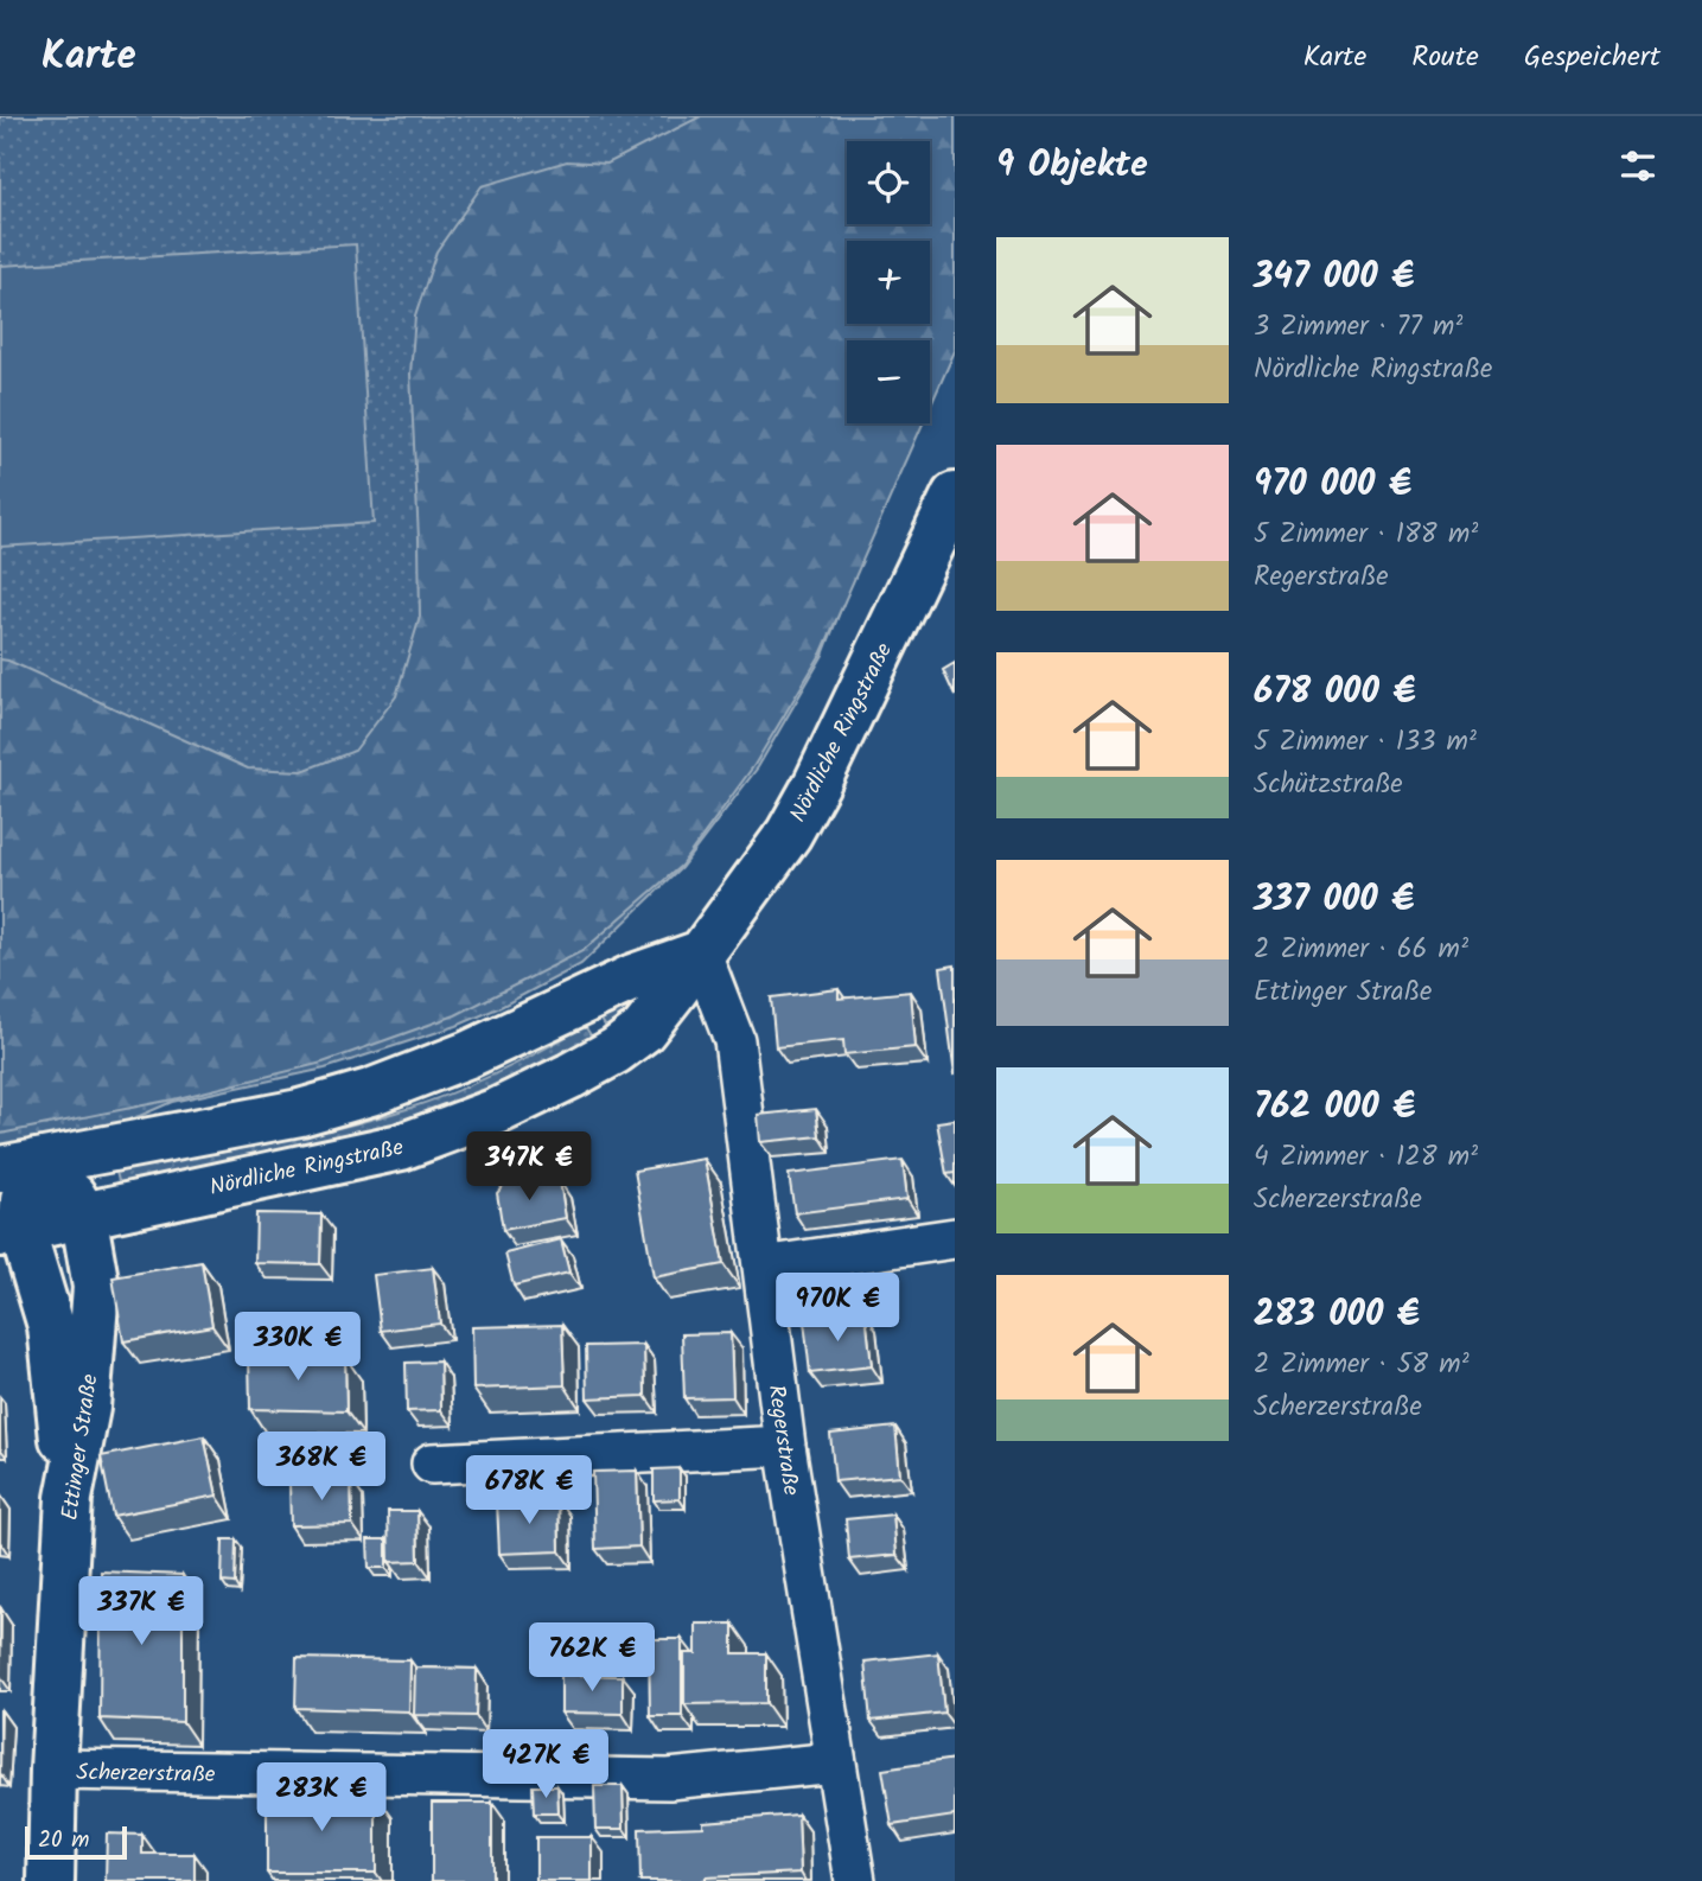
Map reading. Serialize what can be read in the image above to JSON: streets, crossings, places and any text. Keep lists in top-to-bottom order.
{
  "streets": {
    "main road": ["Nördliche Ringstraße", "Ettinger Straße"],
    "street": ["Regerstraße", "Scherzerstraße"]
  },
  "crossings": [
    ["Nördliche Ringstraße", "Regerstraße"],
    ["Nördliche Ringstraße", "Ettinger Straße"],
    ["Regerstraße", "Scherzerstraße"],
    ["Ettinger Straße", "Scherzerstraße"]
  ],
  "scale_bar": "20 m",
  "page": {
    "header": "Karte",
    "nav": ["Karte", "Route", "Gespeichert"],
    "heading": "9 Objekte",
    "map_buttons": ["+", "−"],
    "list": [
      {
        "name": "347 000 €",
        "note": "3 Zimmer · 77 m² · Nördliche Ringstraße"
      },
      {
        "name": "970 000 €",
        "note": "5 Zimmer · 188 m² · Regerstraße"
      },
      {
        "name": "678 000 €",
        "note": "5 Zimmer · 133 m² · Schützstraße"
      },
      {
        "name": "337 000 €",
        "note": "2 Zimmer · 66 m² · Ettinger Straße"
      },
      {
        "name": "762 000 €",
        "note": "4 Zimmer · 128 m² · Scherzerstraße"
      },
      {
        "name": "283 000 €",
        "note": "2 Zimmer · 58 m² · Scherzerstraße"
      }
    ],
    "price": [
      "347K €",
      "970K €",
      "330K €",
      "368K €",
      "678K €",
      "337K €",
      "762K €",
      "427K €",
      "283K €"
    ],
    "scale": "20 m"
  }
}
